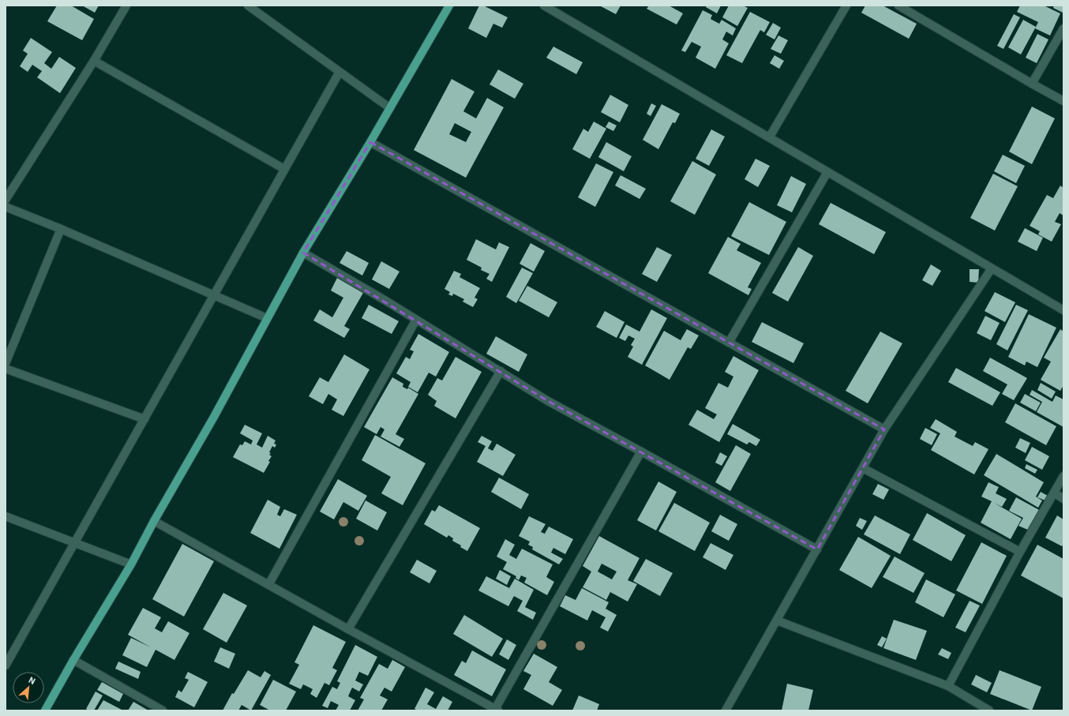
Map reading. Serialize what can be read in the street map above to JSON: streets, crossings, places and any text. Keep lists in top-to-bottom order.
{
  "north": "top right"
}
